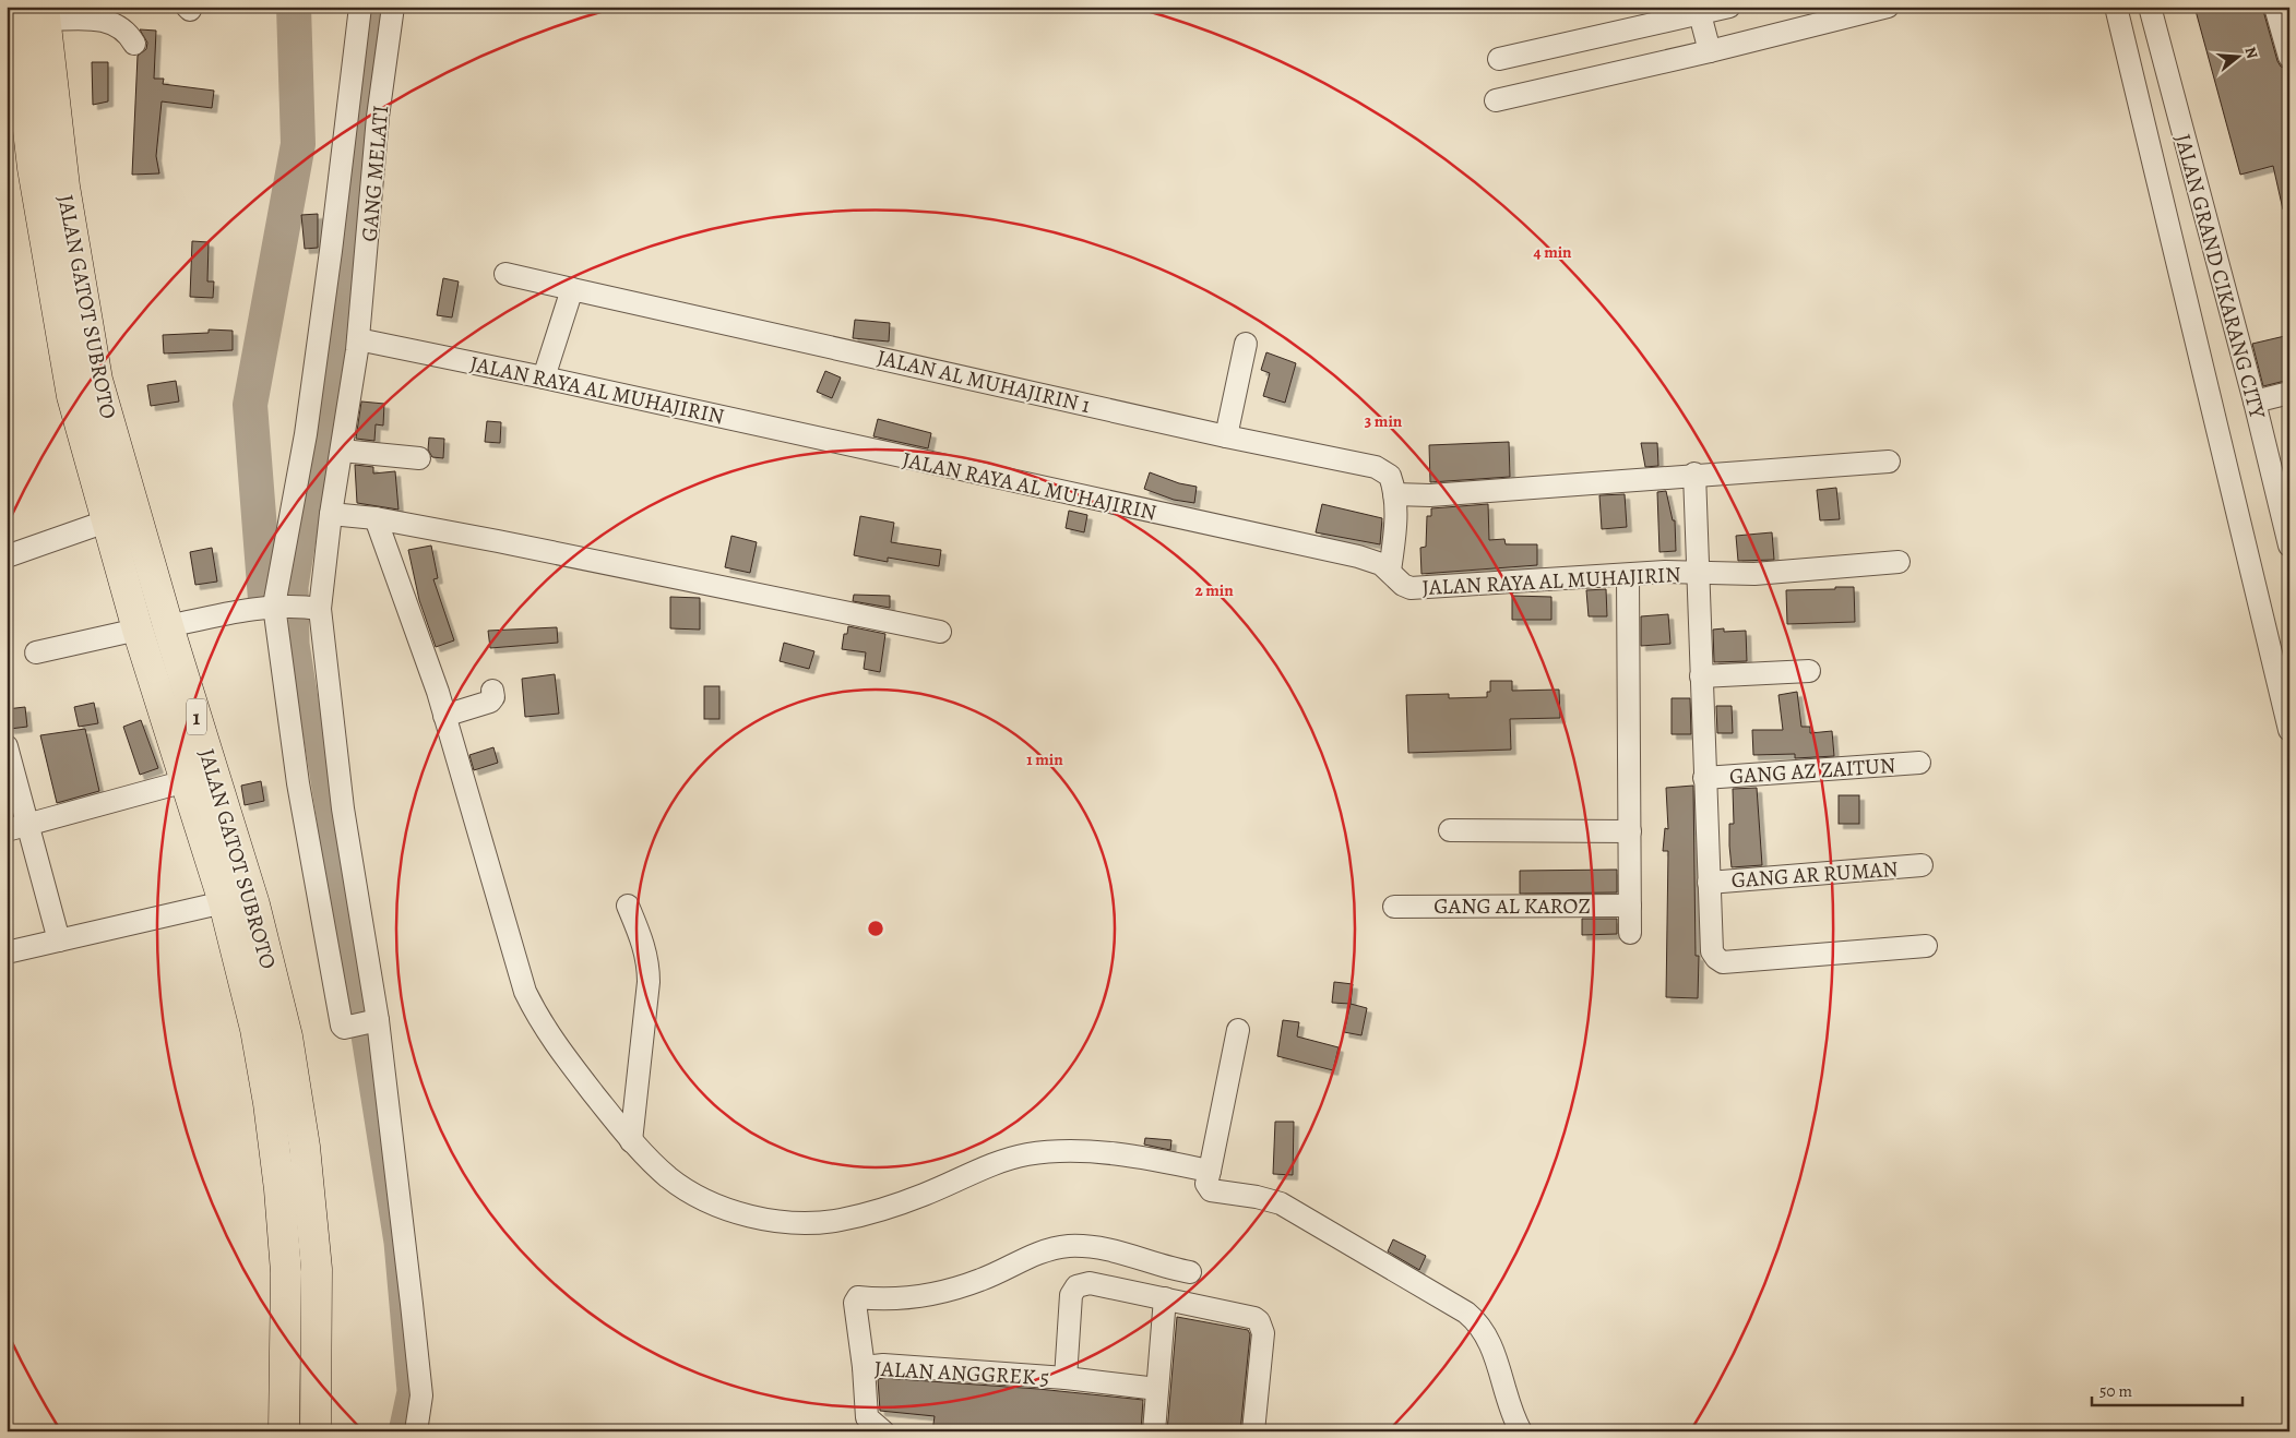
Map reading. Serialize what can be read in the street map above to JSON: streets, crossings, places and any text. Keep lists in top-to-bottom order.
{
  "streets": {
    "highway": ["JALAN GATOT SUBROTO", "1"],
    "street": [
      "GANG MELATI",
      "JALAN GRAND CIKARANG CITY",
      "JALAN AL MUHAJIRIN 1",
      "JALAN RAYA AL MUHAJIRIN",
      "GANG AZ ZAITUN",
      "GANG AR RUMAN",
      "GANG AL KAROZ",
      "JALAN ANGGREK 5"
    ]
  },
  "crossings": [
    ["GANG MELATI", "JALAN RAYA AL MUHAJIRIN"],
    ["JALAN AL MUHAJIRIN 1", "JALAN RAYA AL MUHAJIRIN"]
  ],
  "scale_bar": "50 m",
  "north": "right",
  "rings": [
    "4 min",
    "3 min",
    "2 min",
    "1 min"
  ]
}
